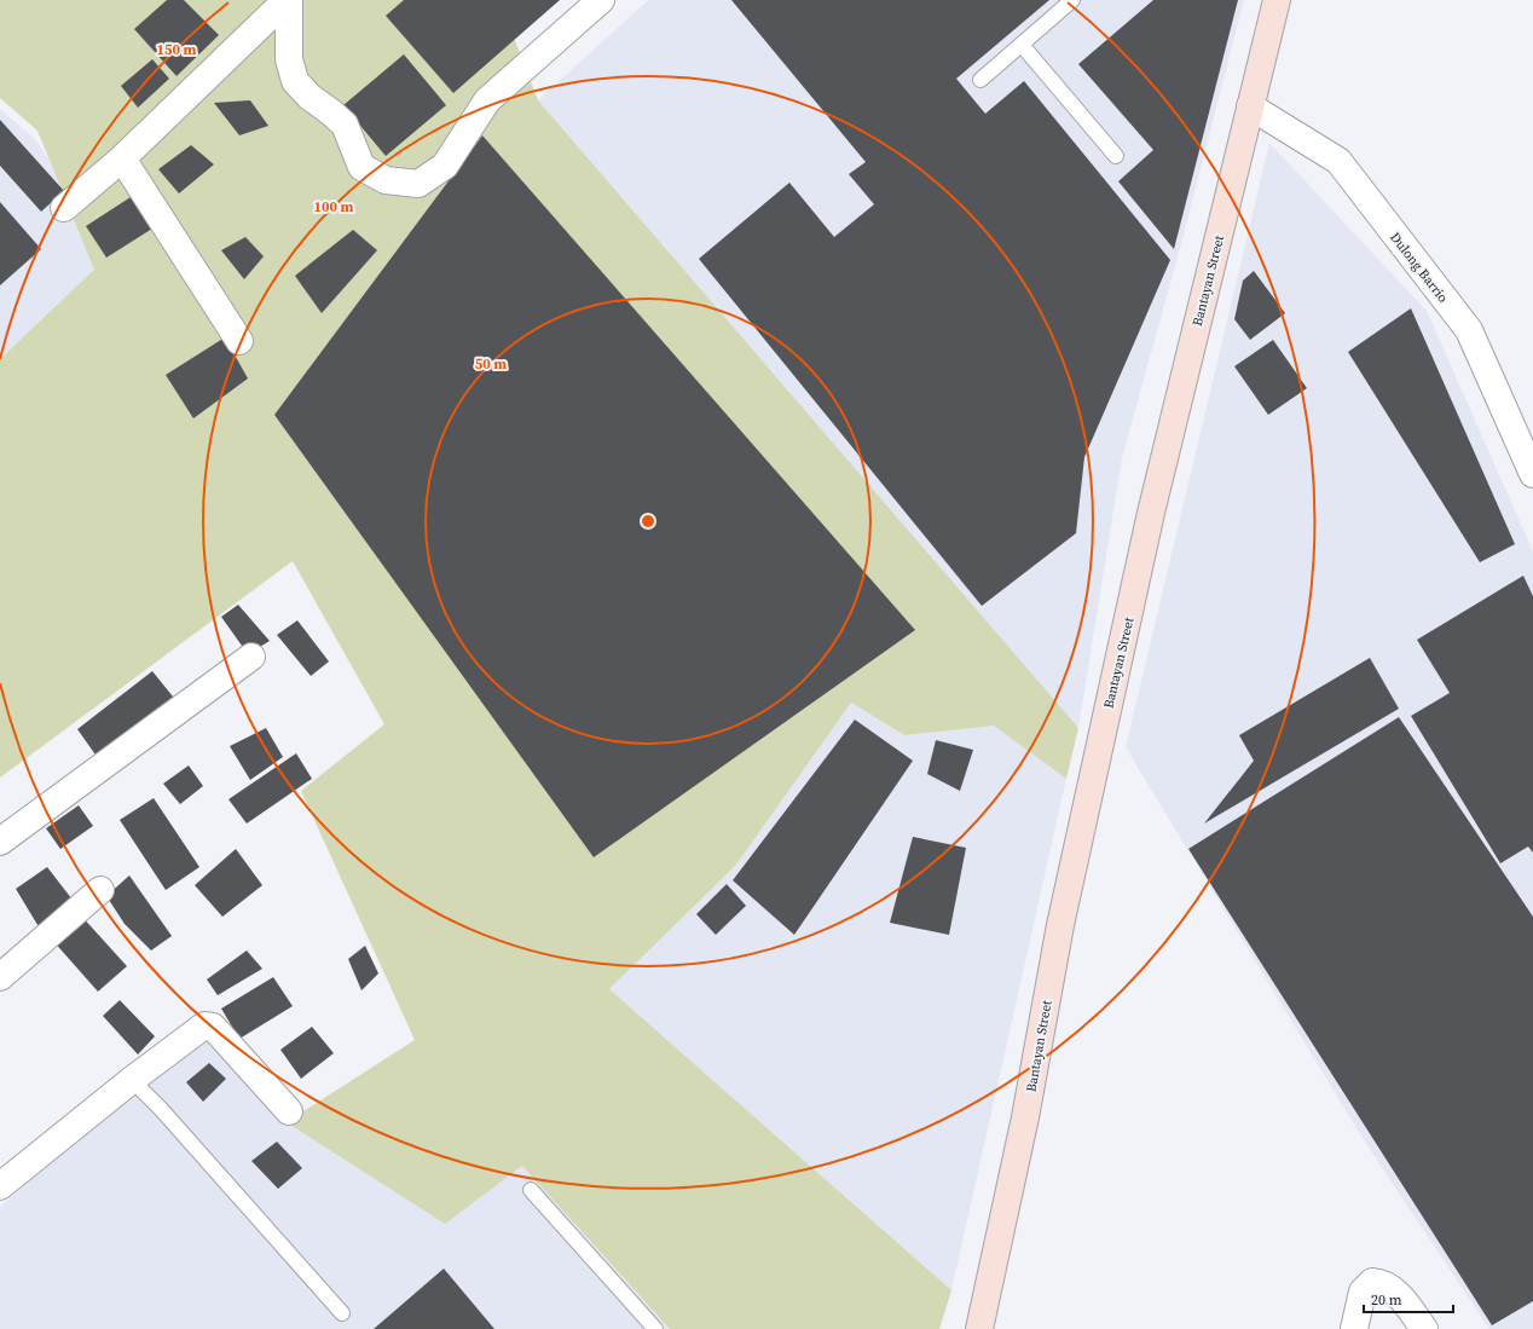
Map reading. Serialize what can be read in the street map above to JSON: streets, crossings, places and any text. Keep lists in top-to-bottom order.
{
  "streets": {
    "main road": ["Bantayan Street"],
    "street": ["Dulong Barrio"]
  },
  "crossings": [
    ["Dulong Barrio", "Bantayan Street"]
  ],
  "scale_bar": "20 m",
  "rings": ["150 m", "100 m", "50 m"]
}
